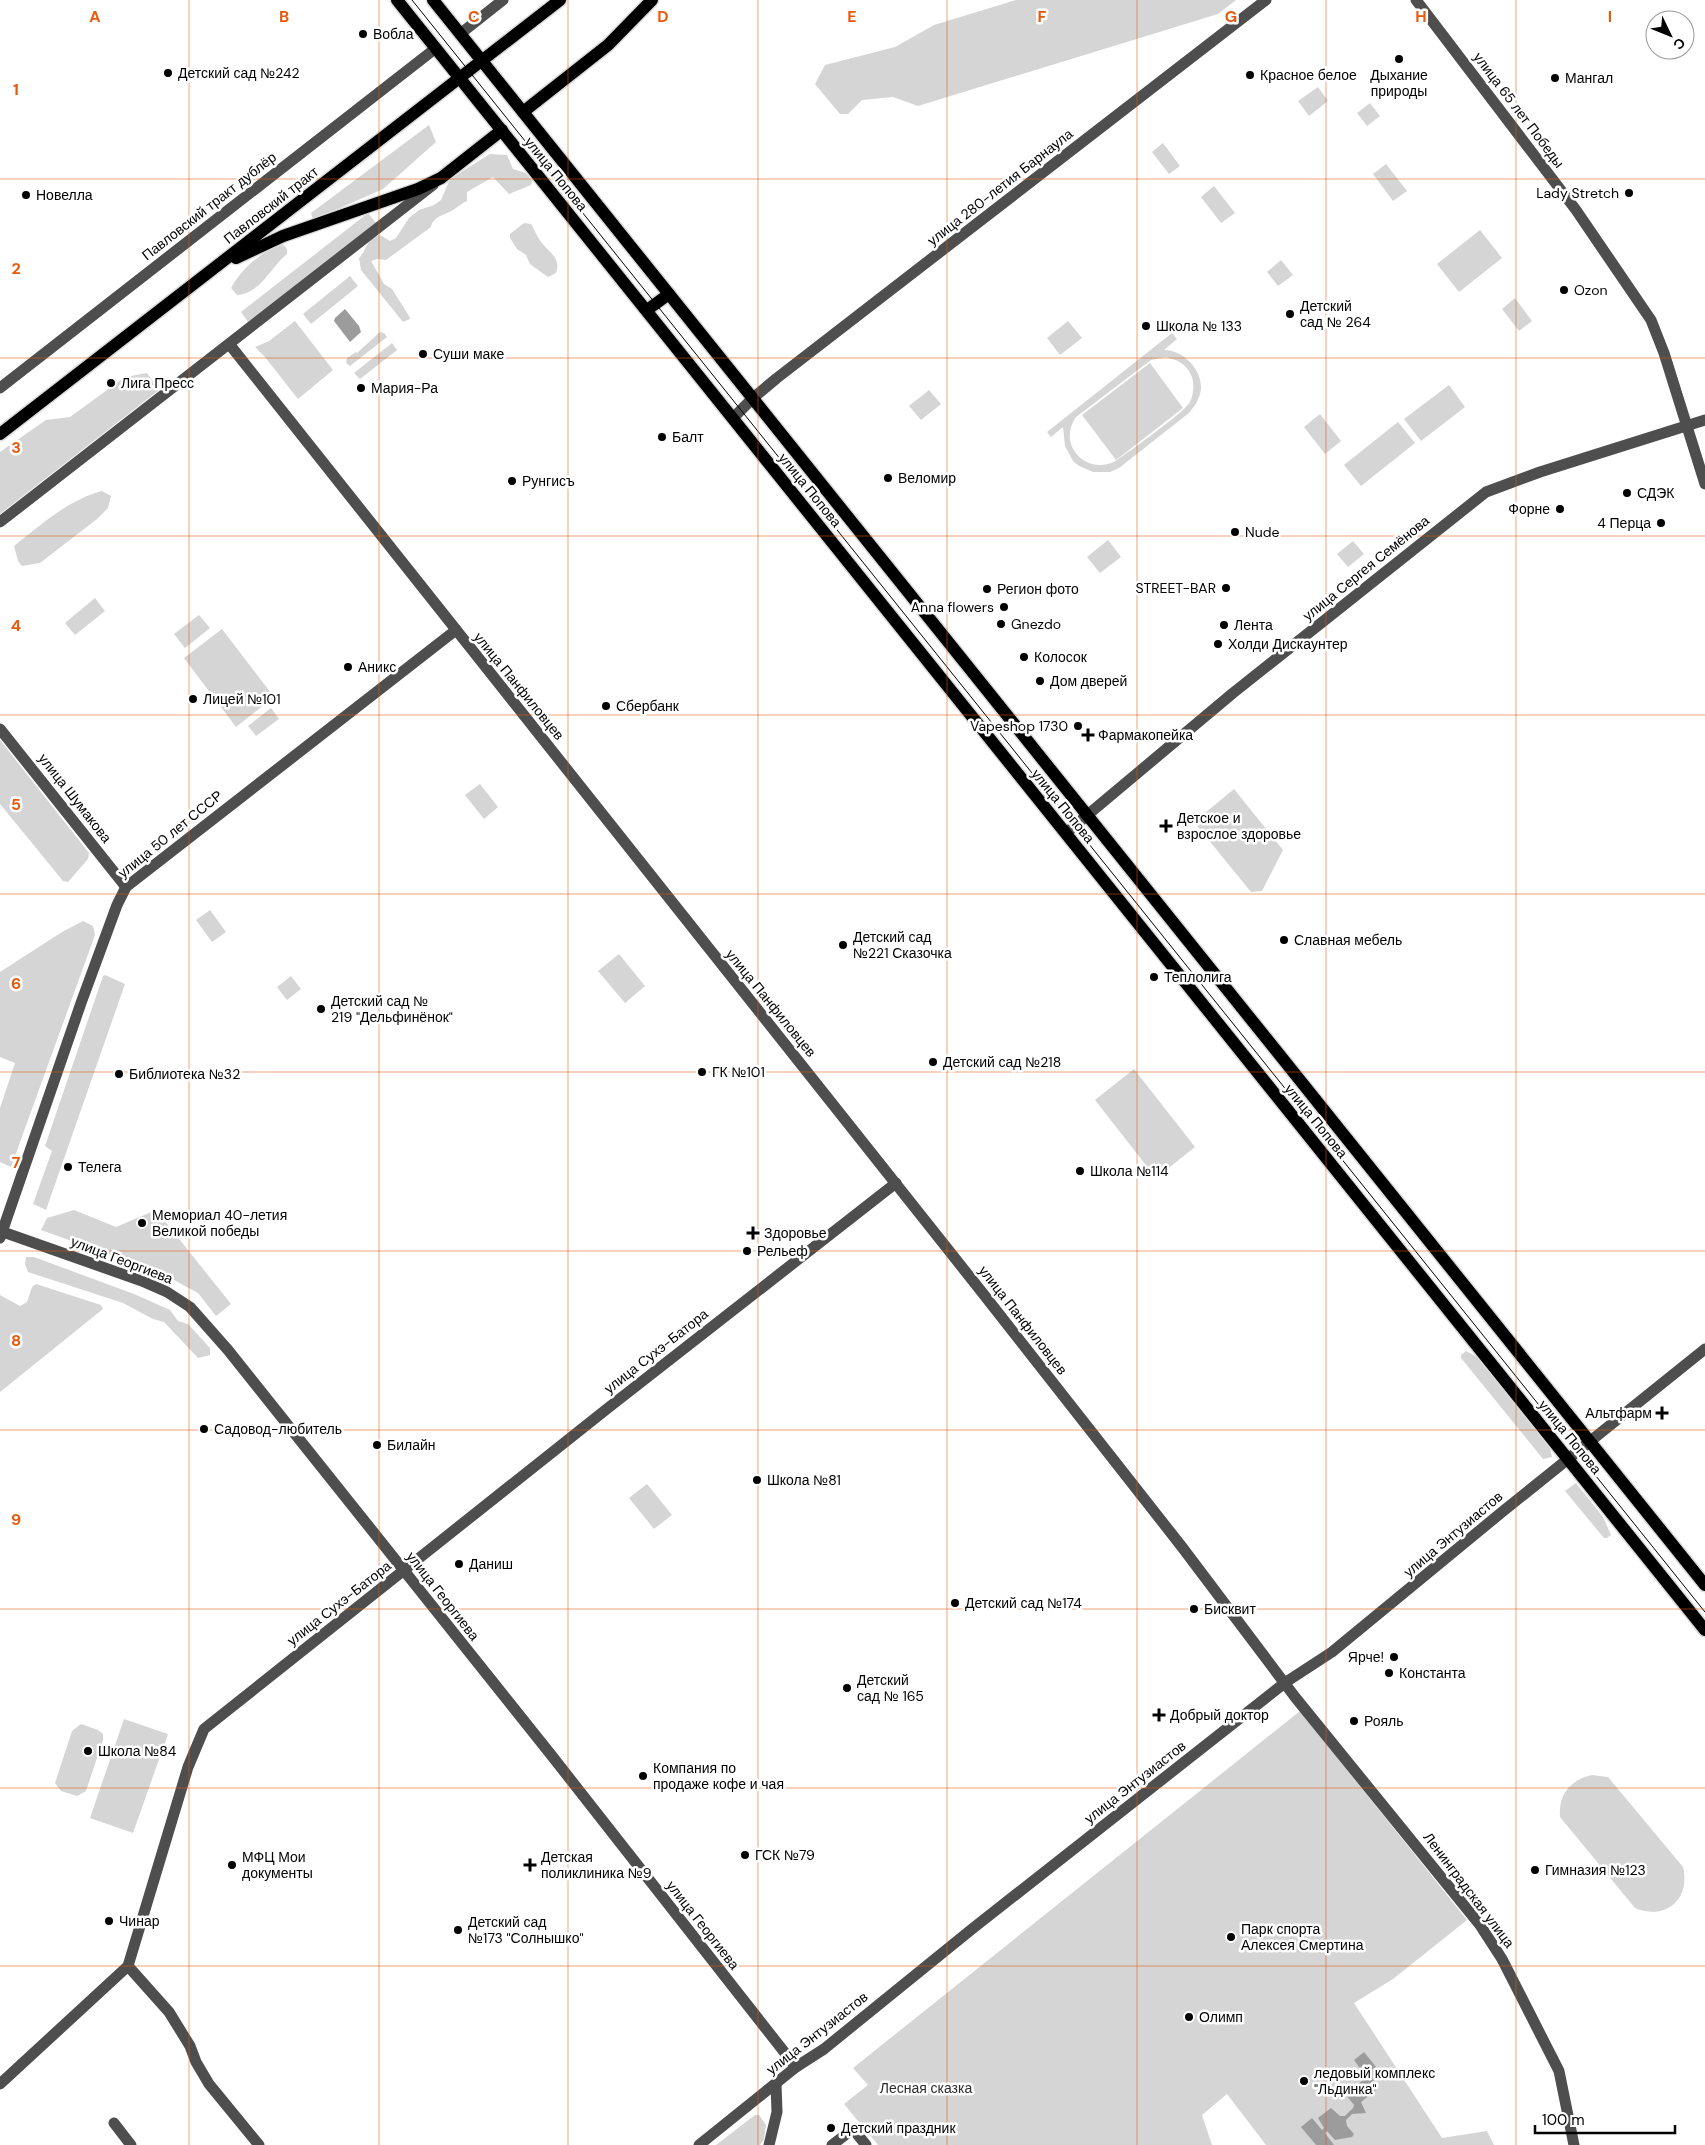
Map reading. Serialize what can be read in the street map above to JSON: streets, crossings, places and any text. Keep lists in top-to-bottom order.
{
  "streets": {
    "main road": ["улица Попова", "Павловский тракт"],
    "street": [
      "улица 65 лет Победы",
      "улица 280-летия Барнаула",
      "Павловский тракт дублёр",
      "улица Сергея Семёнова",
      "улица Панфиловцев",
      "улица Шумакова",
      "улица 50 лет СССР",
      "улица Георгиева",
      "улица Сухэ-Батора",
      "улица Энтузиастов",
      "Ленинградская улица"
    ]
  },
  "crossings": [
    ["улица 65 лет Победы", "улица Сергея Семёнова"],
    ["улица Попова", "улица 280-летия Барнаула"],
    ["улица Попова", "Павловский тракт"],
    ["улица Попова", "Павловский тракт дублёр"],
    ["улица Попова", "улица Сергея Семёнова"],
    ["улица Попова", "улица Энтузиастов"],
    ["улица Панфиловцев", "улица 50 лет СССР"],
    ["улица Панфиловцев", "улица Сухэ-Батора"],
    ["улица Панфиловцев", "улица Энтузиастов"],
    ["улица Панфиловцев", "Ленинградская улица"],
    ["улица Шумакова", "улица 50 лет СССР"],
    ["улица 50 лет СССР", "улица Георгиева"],
    ["улица Георгиева", "улица Сухэ-Батора"],
    ["улица Георгиева", "улица Энтузиастов"],
    ["улица Энтузиастов", "Ленинградская улица"]
  ],
  "parks": ["Лесная сказка"],
  "places": {
    "other": [
      "Вобла",
      "Дыхание природы",
      "Детский сад №242",
      "Красное белое",
      "Мангал",
      "Lady Stretch",
      "Новелла",
      "Ozon",
      "Детский сад № 264",
      "Школа № 133",
      "Суши маке",
      "Лига Пресс",
      "Мария-Ра",
      "Балт",
      "Веломир",
      "Рунгисъ",
      "СДЭК",
      "Форне",
      "4 Перца",
      "Nude",
      "STREET-BAR",
      "Регион фото",
      "Anna flowers",
      "Gnezdo",
      "Лента",
      "Холди Дискаунтер",
      "Колосок",
      "Аникс",
      "Дом дверей",
      "Лицей №101",
      "Сбербанк",
      "Vapeshop 1730",
      "Славная мебель",
      "Детский сад №221 Сказочка",
      "Теплолига",
      "Детский сад № 219 \"Дельфинёнок\"",
      "Детский сад №218",
      "ГК №101",
      "Библиотека №32",
      "Телега",
      "Школа №114",
      "Мемориал 40-летия Великой победы",
      "Рельеф",
      "Садовод-любитель",
      "Билайн",
      "Школа №81",
      "Даниш",
      "Детский сад №174",
      "Бисквит",
      "Ярче!",
      "Константа",
      "Детский сад № 165",
      "Рояль",
      "Школа №84",
      "Компания по продаже кофе и чая",
      "ГСК №79",
      "МФЦ Мои документы",
      "Гимназия №123",
      "Чинар",
      "Детский сад №173 \"Солнышко\"",
      "Парк спорта Алексея Смертина",
      "Олимп",
      "ледовый комплекс \"Льдинка\"",
      "Детский праздник"
    ],
    "health": [
      "Фармакопейка",
      "Детское и взрослое здоровье",
      "Здоровье",
      "Альтфарм",
      "Добрый доктор",
      "Детская поликлиника №9"
    ]
  },
  "scale_bar": "100 m",
  "north": "bottom right",
  "grid": {
    "columns": [
      "A",
      "B",
      "C",
      "D",
      "E",
      "F",
      "G",
      "H",
      "I"
    ],
    "rows": [
      "1",
      "2",
      "3",
      "4",
      "5",
      "6",
      "7",
      "8",
      "9"
    ]
  }
}
